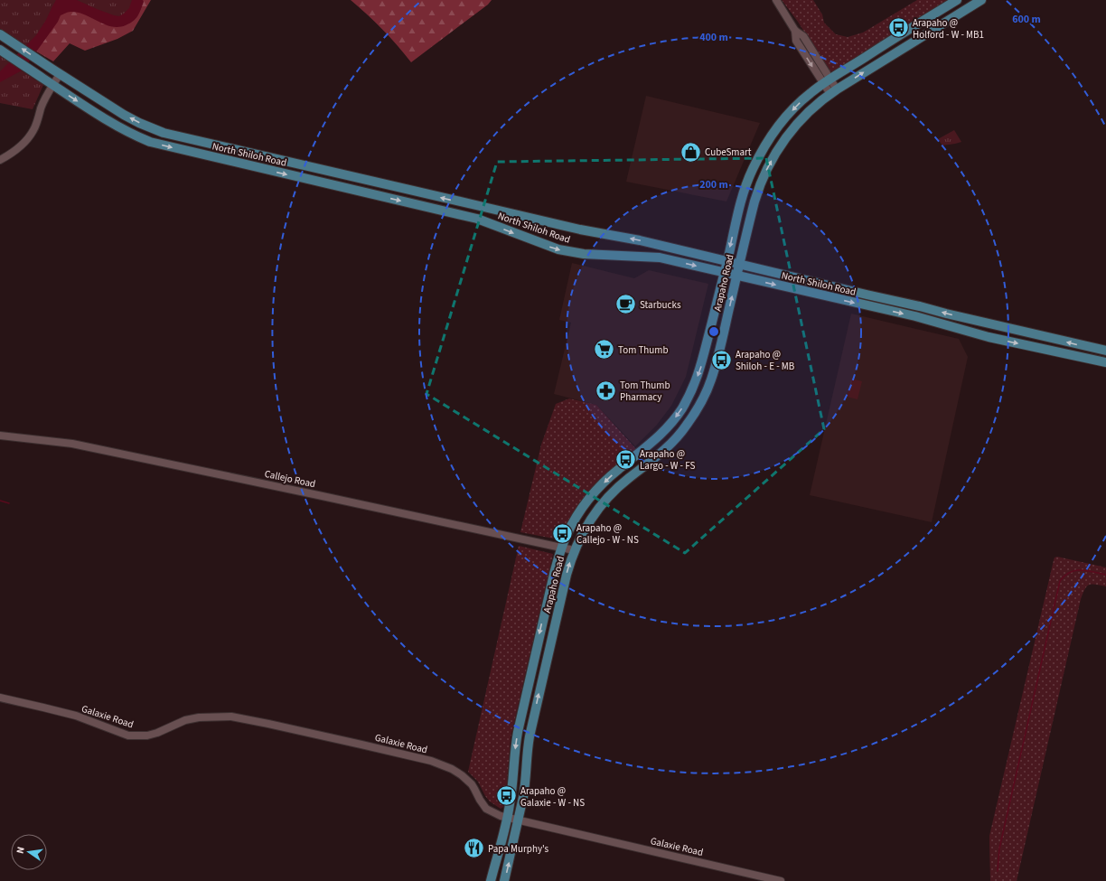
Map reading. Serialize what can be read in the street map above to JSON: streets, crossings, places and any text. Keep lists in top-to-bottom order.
{
  "streets": {
    "main road": ["North Shiloh Road", "Arapaho Road"],
    "street": ["Callejo Road", "Galaxie Road"]
  },
  "crossings": [
    ["North Shiloh Road", "Arapaho Road"],
    ["Arapaho Road", "Callejo Road"],
    ["Arapaho Road", "Galaxie Road"]
  ],
  "places": {
    "bus stop": [
      "Arapaho @ Holford - W - MB1",
      "Arapaho @ Shiloh - E - MB",
      "Arapaho @ Largo - W - FS",
      "Arapaho @ Callejo - W - NS",
      "Arapaho @ Galaxie - W - NS"
    ],
    "shop": ["CubeSmart"],
    "cafe": ["Starbucks"],
    "supermarket": ["Tom Thumb"],
    "pharmacy": ["Tom Thumb Pharmacy"],
    "restaurant": ["Papa Murphy's"]
  },
  "north": "left",
  "rings": ["600 m", "400 m", "200 m"]
}
